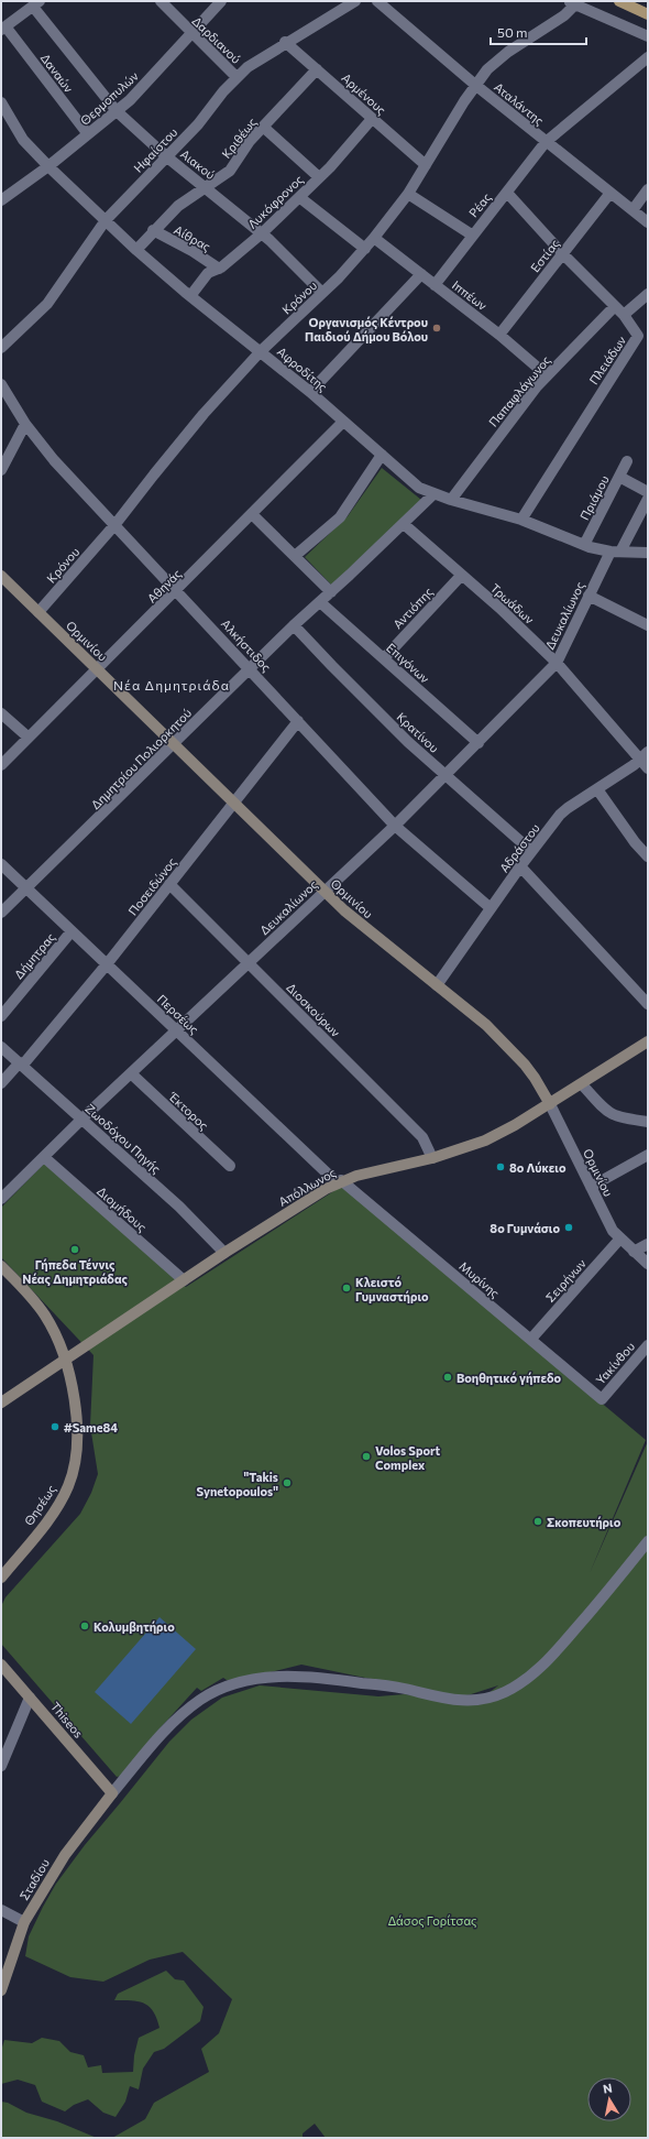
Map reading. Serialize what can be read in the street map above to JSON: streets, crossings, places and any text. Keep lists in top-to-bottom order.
{
  "streets": {
    "street": [
      "Δαρδιανού",
      "Δαναών",
      "Αρμένους",
      "Θερμοπυλών",
      "Αταλάντης",
      "Κριθέως",
      "Ηφαίστου",
      "Αιακού",
      "Λυκόφρoνος",
      "Ρέας",
      "Αίθρας",
      "Εστίας",
      "Ιππέων",
      "Κρόνου",
      "Πλειάδων",
      "Αφροδίτης",
      "Παπαφλάγωνος",
      "Πριάμου",
      "Αθηνάς",
      "Τρωάδων",
      "Αντιόπης",
      "Δευκαλίωνος",
      "Ορμινίου",
      "Αλκήστιδος",
      "Επιγόνων",
      "Κρατίνου",
      "Δημητρίου Πολιορκητού",
      "Αδράστου",
      "Ποσειδώνος",
      "Δήμητρας",
      "Διοσκούρων",
      "Περσέως",
      "Έκτορος",
      "Ζωοδόχου Πηγής",
      "Απόλλωνος",
      "Διομήδους",
      "Μυρίνης",
      "Σειρήνων",
      "Υακίνθου",
      "Θησέως",
      "Thiseos",
      "Σταδίου"
    ]
  },
  "crossings": [
    ["Δαρδιανού", "Θερμοπυλών"],
    ["Δαρδιανού", "Ηφαίστου"],
    ["Δαναών", "Θερμοπυλών"],
    ["Αρμένους", "Κριθέως"],
    ["Αρμένους", "Ηφαίστου"],
    ["Αρμένους", "Λυκόφρoνος"],
    ["Αρμένους", "Κρόνου"],
    ["Θερμοπυλών", "Αιακού"],
    ["Θερμοπυλών", "Αφροδίτης"],
    ["Αταλάντης", "Ρέας"],
    ["Αταλάντης", "Εστίας"],
    ["Αταλάντης", "Κρόνου"],
    ["Κριθέως", "Αιακού"],
    ["Κριθέως", "Αίθρας"],
    ["Κριθέως", "Αφροδίτης"],
    ["Ηφαίστου", "Αιακού"],
    ["Ηφαίστου", "Αφροδίτης"],
    ["Αιακού", "Λυκόφρoνος"],
    ["Αιακού", "Κρόνου"],
    ["Λυκόφρoνος", "Αίθρας"],
    ["Λυκόφρoνος", "Αφροδίτης"],
    ["Ρέας", "Ιππέων"],
    ["Ρέας", "Πλειάδων"],
    ["Εστίας", "Ιππέων"],
    ["Εστίας", "Πλειάδων"],
    ["Ιππέων", "Κρόνου"],
    ["Ιππέων", "Παπαφλάγωνος"],
    ["Κρόνου", "Αφροδίτης"],
    ["Κρόνου", "Ορμινίου"],
    ["Κρόνου", "Αλκήστιδος"],
    ["Πλειάδων", "Αφροδίτης"],
    ["Πλειάδων", "Παπαφλάγωνος"],
    ["Αφροδίτης", "Παπαφλάγωνος"],
    ["Αφροδίτης", "Πριάμου"],
    ["Αφροδίτης", "Αθηνάς"],
    ["Αφροδίτης", "Δευκαλίωνος"],
    ["Αφροδίτης", "Δημητρίου Πολιορκητού"],
    ["Αθηνάς", "Ορμινίου"],
    ["Αθηνάς", "Αλκήστιδος"],
    ["Τρωάδων", "Αντιόπης"],
    ["Τρωάδων", "Δευκαλίωνος"],
    ["Τρωάδων", "Δημητρίου Πολιορκητού"],
    ["Τρωάδων", "Αδράστου"],
    ["Αντιόπης", "Επιγόνων"],
    ["Δευκαλίωνος", "Ορμινίου"],
    ["Δευκαλίωνος", "Αλκήστιδος"],
    ["Δευκαλίωνος", "Επιγόνων"],
    ["Δευκαλίωνος", "Κρατίνου"],
    ["Δευκαλίωνος", "Διοσκούρων"],
    ["Δευκαλίωνος", "Περσέως"],
    ["Δευκαλίωνος", "Έκτορος"],
    ["Δευκαλίωνος", "Ζωοδόχου Πηγής"],
    ["Δευκαλίωνος", "Διομήδους"],
    ["Ορμινίου", "Δημητρίου Πολιορκητού"],
    ["Ορμινίου", "Αδράστου"],
    ["Ορμινίου", "Ποσειδώνος"],
    ["Ορμινίου", "Απόλλωνος"],
    ["Ορμινίου", "Σειρήνων"],
    ["Αλκήστιδος", "Δημητρίου Πολιορκητού"],
    ["Αλκήστιδος", "Αδράστου"],
    ["Αλκήστιδος", "Ποσειδώνος"],
    ["Επιγόνων", "Δημητρίου Πολιορκητού"],
    ["Κρατίνου", "Δημητρίου Πολιορκητού"],
    ["Κρατίνου", "Αδράστου"],
    ["Δημητρίου Πολιορκητού", "Περσέως"],
    ["Ποσειδώνος", "Διοσκούρων"],
    ["Ποσειδώνος", "Περσέως"],
    ["Ποσειδώνος", "Ζωοδόχου Πηγής"],
    ["Δήμητρας", "Περσέως"],
    ["Διοσκούρων", "Απόλλωνος"],
    ["Περσέως", "Απόλλωνος"],
    ["Περσέως", "Μυρίνης"],
    ["Ζωοδόχου Πηγής", "Απόλλωνος"],
    ["Απόλλωνος", "Διομήδους"],
    ["Απόλλωνος", "Μυρίνης"],
    ["Απόλλωνος", "Θησέως"],
    ["Μυρίνης", "Σειρήνων"],
    ["Μυρίνης", "Υακίνθου"],
    ["Thiseos", "Σταδίου"]
  ],
  "districts": ["Νέα Δημητριάδα"],
  "parks": ["Δάσος Γορίτσας"],
  "places": [
    "Οργανισμός Κέντρου Παιδιού Δήμου Βόλου",
    "8ο Λύκειο",
    "8ο Γυμνάσιο",
    "Γήπεδα Τέννις Νέας Δημητριάδας",
    "Κλειστό Γυμναστήριο",
    "Βοηθητικό γήπεδο",
    "#Same84",
    "Volos Sport Complex",
    "\"Takis Synetopoulos\"",
    "Σκοπευτήριο",
    "Κολυμβητήριο"
  ],
  "scale_bar": "50 m",
  "north": "top"
}
